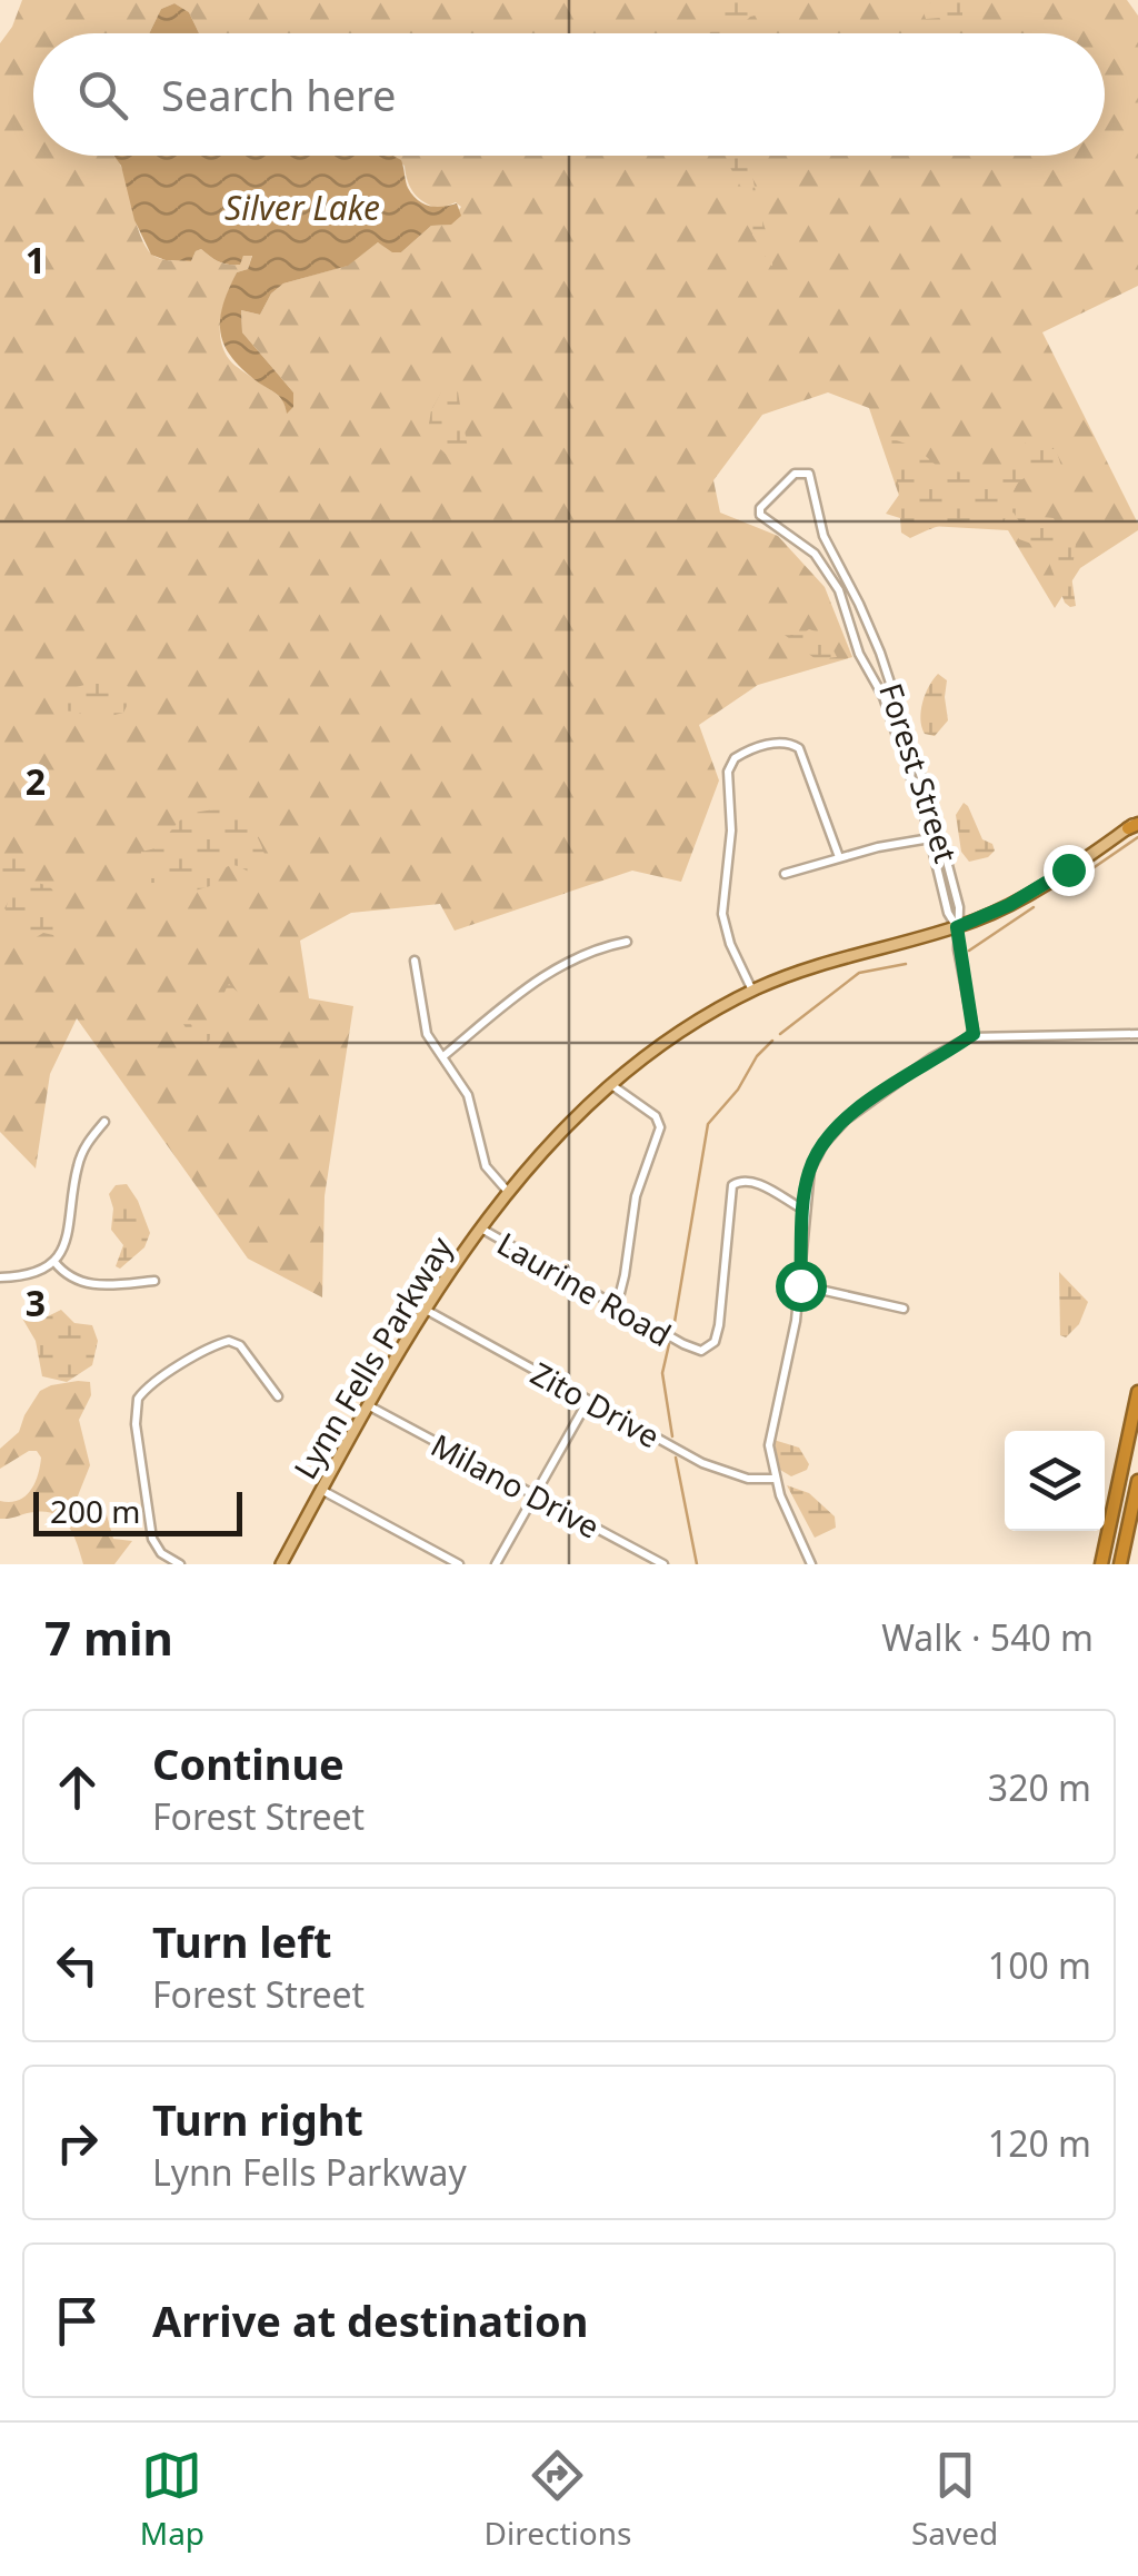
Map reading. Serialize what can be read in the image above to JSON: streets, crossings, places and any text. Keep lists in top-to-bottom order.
{
  "streets": {
    "main road": ["Lynn Fells Parkway"],
    "street": [
      "Forest Street",
      "Laurine Road",
      "Zito Drive",
      "Milano Drive"
    ]
  },
  "crossings": [
    ["Forest Street", "Lynn Fells Parkway"],
    ["Laurine Road", "Lynn Fells Parkway"],
    ["Lynn Fells Parkway", "Zito Drive"],
    ["Lynn Fells Parkway", "Milano Drive"]
  ],
  "water": ["Silver Lake"],
  "scale_bar": "200 m",
  "page": {
    "search": "Search here",
    "scale": "200 m",
    "heading": ["7 min", "Walk · 540 m"],
    "list": [
      ["Continue", "Forest Street", "320 m"],
      ["Turn left", "Forest Street", "100 m"],
      ["Turn right", "Lynn Fells Parkway", "120 m"],
      "Arrive at destination"
    ],
    "nav": ["Map", "Directions", "Saved"]
  },
  "grid": {
    "rows": ["1", "2", "3"]
  }
}
